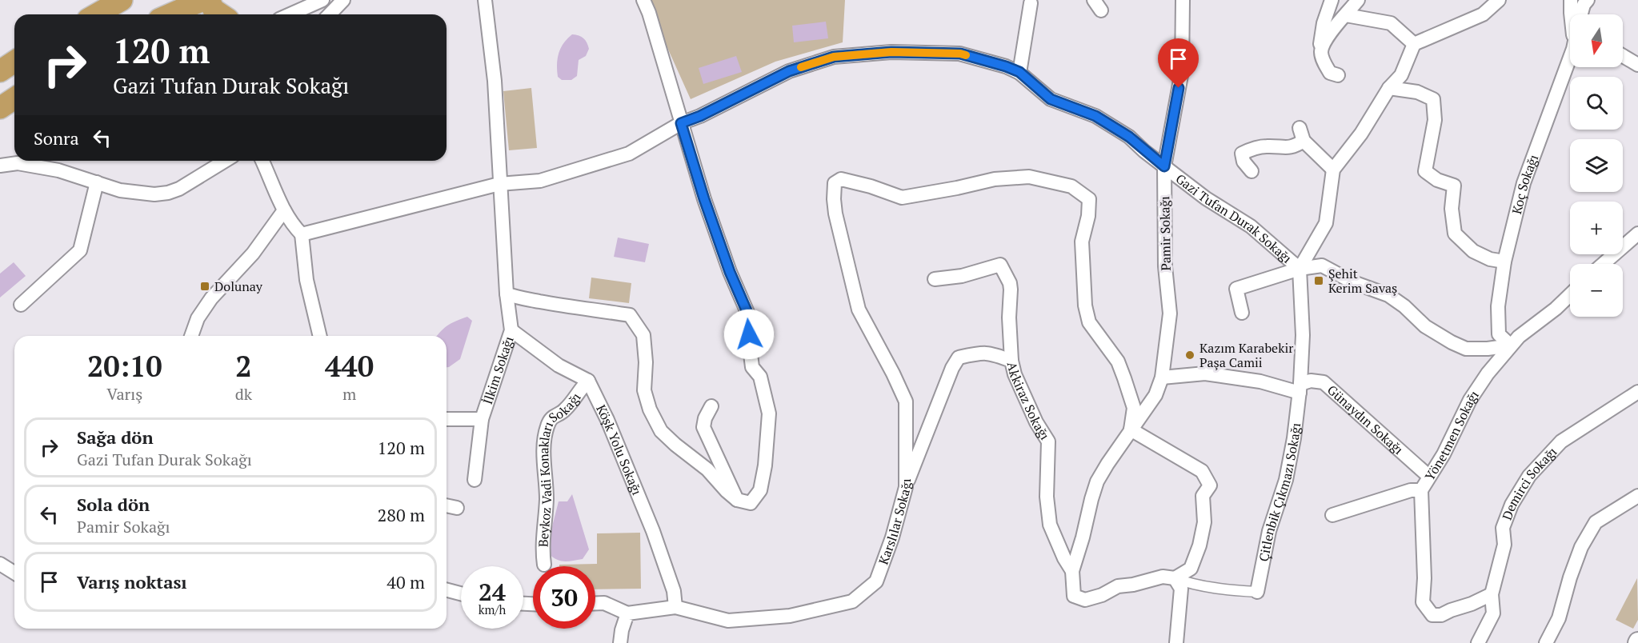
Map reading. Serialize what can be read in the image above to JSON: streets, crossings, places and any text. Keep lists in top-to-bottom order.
{
  "streets": {
    "street": [
      "Koç Sokağı",
      "Gazi Tufan Durak Sokağı",
      "Pamir Sokağı",
      "İlkim Sokağı",
      "Akkiraz Sokağı",
      "Günaydın Sokağı",
      "Yönetmen Sokağı",
      "Köşk Yolu Sokağı",
      "Beykoz Vadi Konakları Sokağı",
      "Demirci Sokağı",
      "Çitlenbik Çıkmazı Sokağı",
      "Karslılar Sokağı"
    ]
  },
  "crossings": [
    ["Koç Sokağı", "Gazi Tufan Durak Sokağı"],
    ["Koç Sokağı", "Yönetmen Sokağı"],
    ["Gazi Tufan Durak Sokağı", "Pamir Sokağı"],
    ["Gazi Tufan Durak Sokağı", "İlkim Sokağı"],
    ["Gazi Tufan Durak Sokağı", "Yönetmen Sokağı"],
    ["Gazi Tufan Durak Sokağı", "Çitlenbik Çıkmazı Sokağı"],
    ["Pamir Sokağı", "Akkiraz Sokağı"],
    ["Pamir Sokağı", "Günaydın Sokağı"],
    ["Pamir Sokağı", "Karslılar Sokağı"],
    ["Akkiraz Sokağı", "Karslılar Sokağı"],
    ["Günaydın Sokağı", "Yönetmen Sokağı"],
    ["Günaydın Sokağı", "Çitlenbik Çıkmazı Sokağı"],
    ["Yönetmen Sokağı", "Demirci Sokağı"],
    ["Köşk Yolu Sokağı", "Beykoz Vadi Konakları Sokağı"],
    ["Köşk Yolu Sokağı", "Karslılar Sokağı"]
  ],
  "places": {
    "transit": ["Şehit Kerim Savaş", "Dolunay"],
    "other": ["Kazım Karabekir Paşa Camii"]
  },
  "north": "bottom",
  "page": {
    "map_buttons": ["+", "−"],
    "turn": ["120 m", "Gazi Tufan Durak Sokağı"],
    "then": "Sonra",
    "eta": [
      "20:10",
      "Varış",
      "2",
      "dk",
      "440",
      "m"
    ],
    "list": [
      {
        "name": "Sağa dön",
        "note": "Gazi Tufan Durak Sokağı",
        "value": "120 m"
      },
      {
        "name": "Sola dön",
        "note": "Pamir Sokağı",
        "value": "280 m"
      },
      {
        "name": "Varış noktası",
        "value": "40 m"
      }
    ],
    "speed": "24 km/h",
    "limit": "30"
  }
}
